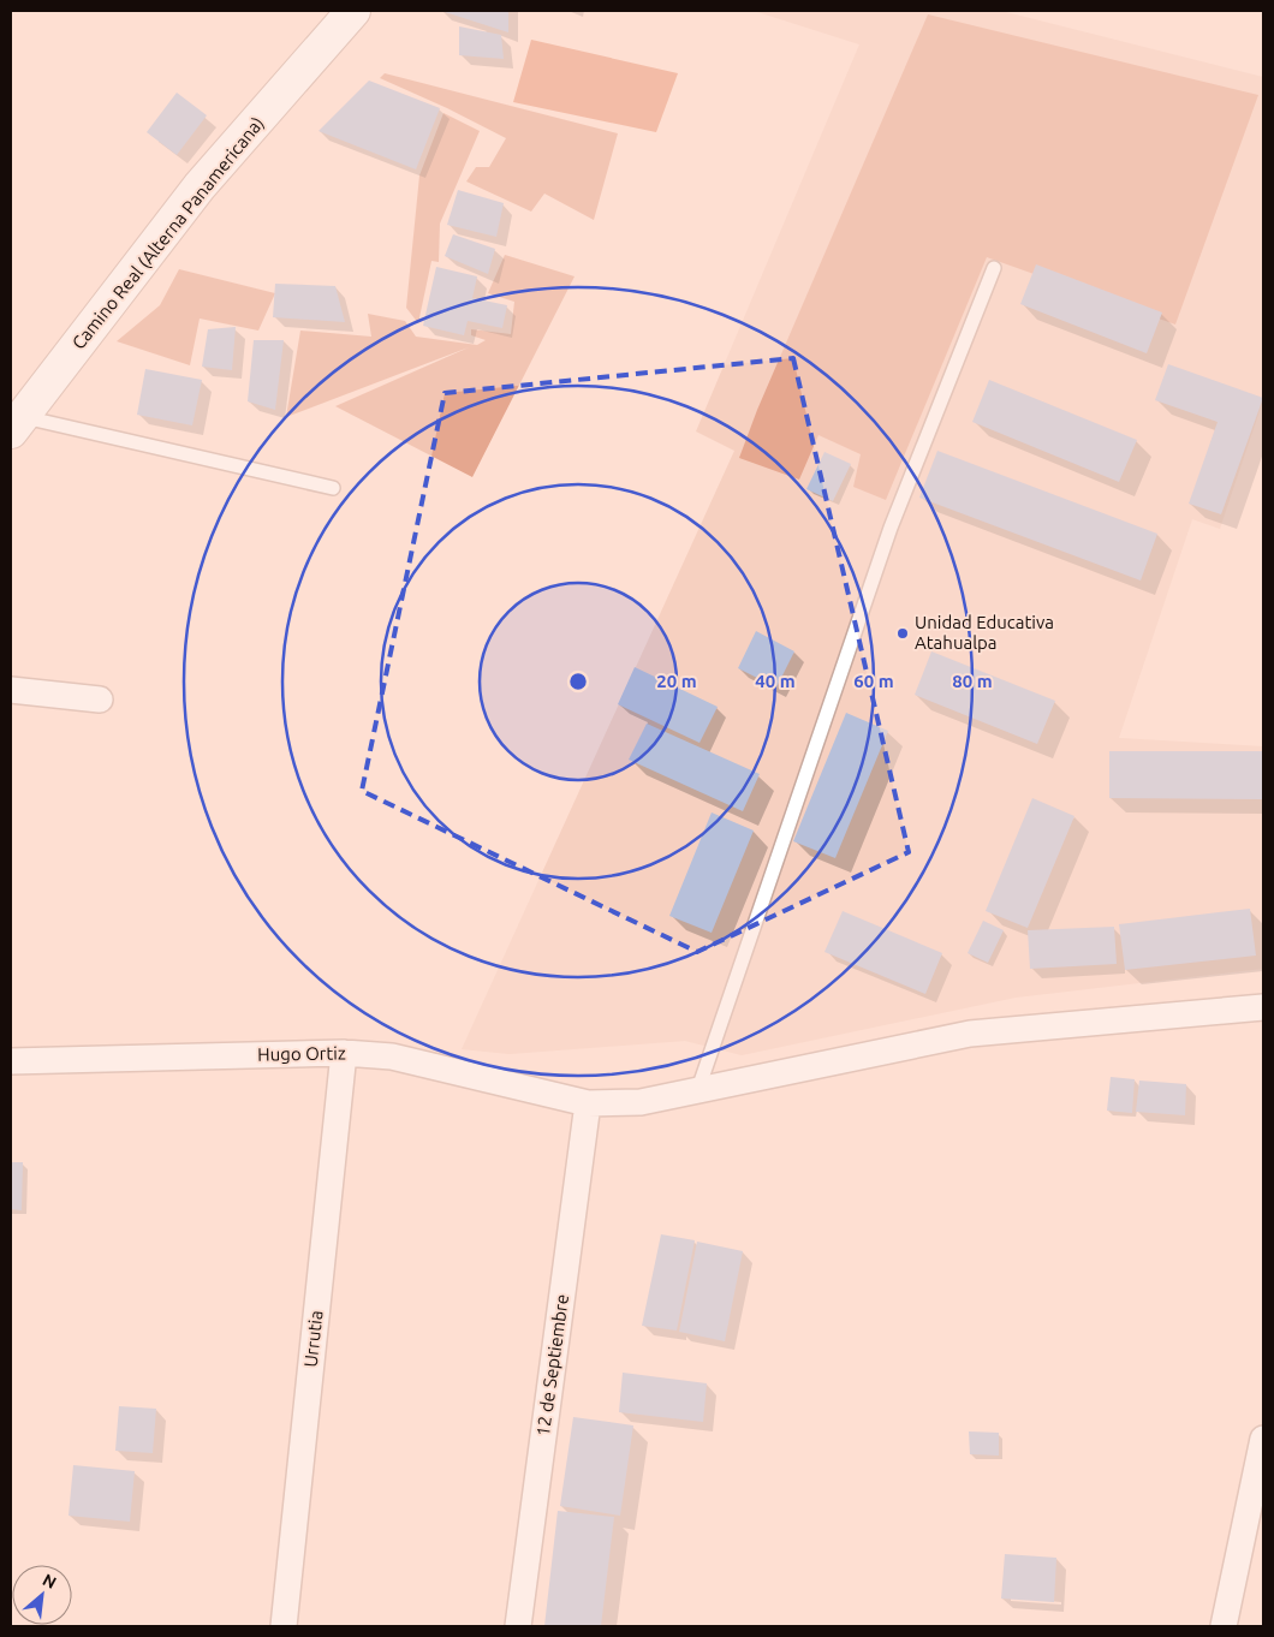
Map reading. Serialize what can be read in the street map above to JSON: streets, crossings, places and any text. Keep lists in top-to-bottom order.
{
  "streets": {
    "street": [
      "Camino Real (Alterna Panamericana)",
      "Hugo Ortiz",
      "Urrutia",
      "12 de Septiembre"
    ]
  },
  "crossings": [
    ["Hugo Ortiz", "Urrutia"],
    ["Hugo Ortiz", "12 de Septiembre"]
  ],
  "places": ["Unidad Educativa Atahualpa"],
  "north": "top right",
  "rings": [
    "20 m",
    "40 m",
    "60 m",
    "80 m"
  ]
}
